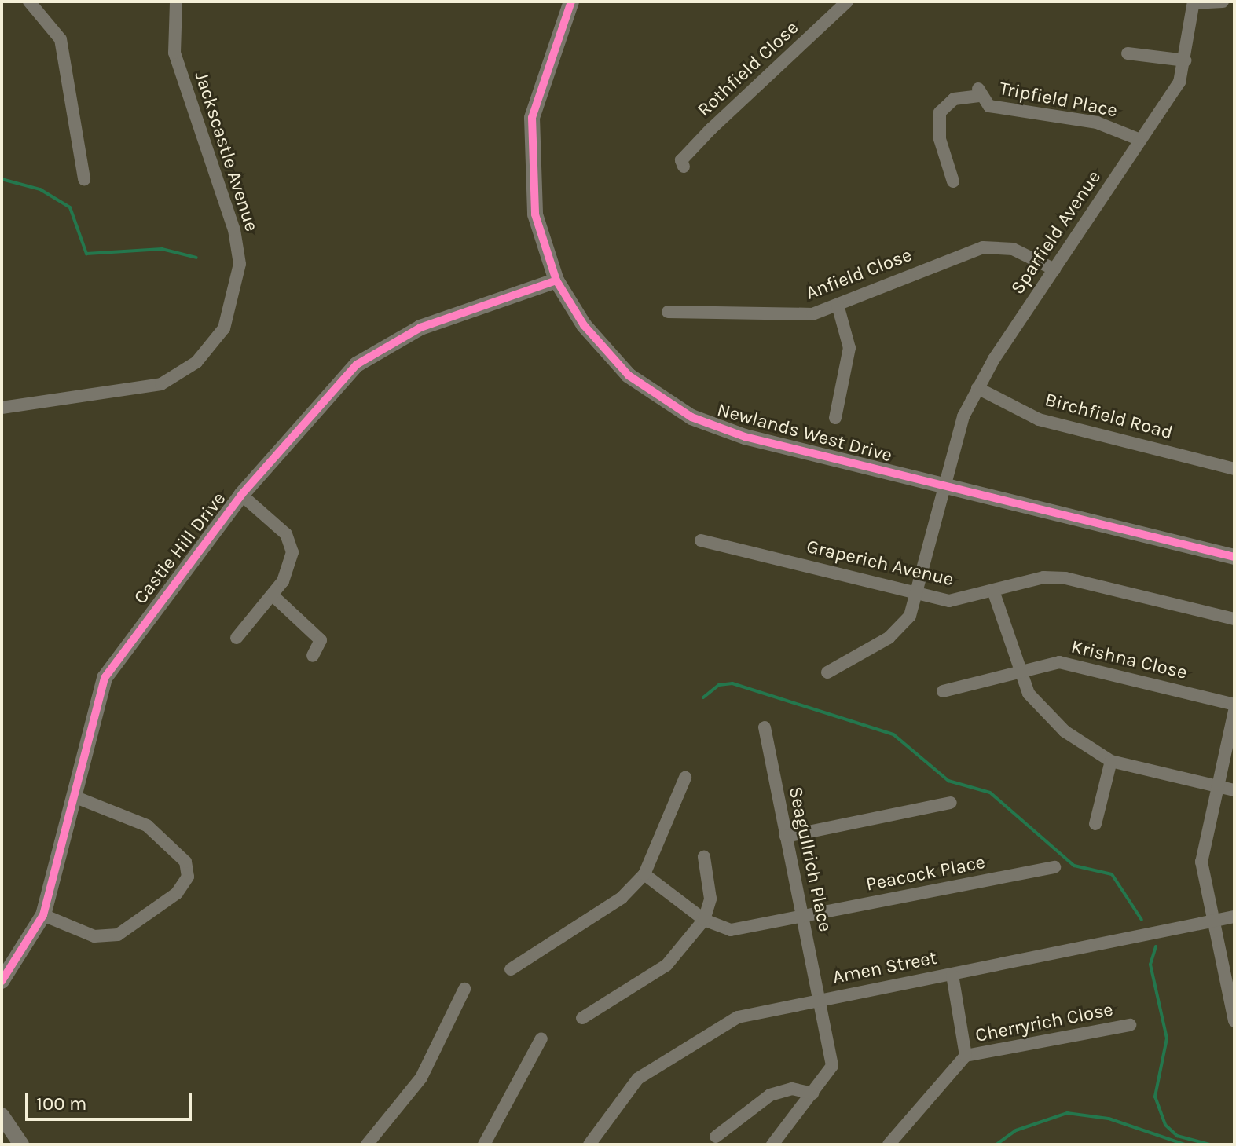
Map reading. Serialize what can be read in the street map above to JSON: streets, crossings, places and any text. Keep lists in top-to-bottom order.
{
  "streets": {
    "street": [
      "Rothfield Close",
      "Tripfield Place",
      "Jackscastle Avenue",
      "Sparfield Avenue",
      "Anfield Close",
      "Birchfield Road",
      "Newlands West Drive",
      "Castle Hill Drive",
      "Graperich Avenue",
      "Krishna Close",
      "Seagullrich Place",
      "Peacock Place",
      "Amen Street",
      "Cherryrich Close"
    ]
  },
  "crossings": [
    ["Tripfield Place", "Sparfield Avenue"],
    ["Sparfield Avenue", "Anfield Close"],
    ["Sparfield Avenue", "Birchfield Road"],
    ["Sparfield Avenue", "Newlands West Drive"],
    ["Sparfield Avenue", "Graperich Avenue"],
    ["Newlands West Drive", "Castle Hill Drive"],
    ["Seagullrich Place", "Peacock Place"],
    ["Seagullrich Place", "Amen Street"],
    ["Amen Street", "Cherryrich Close"]
  ],
  "scale_bar": "100 m"
}
